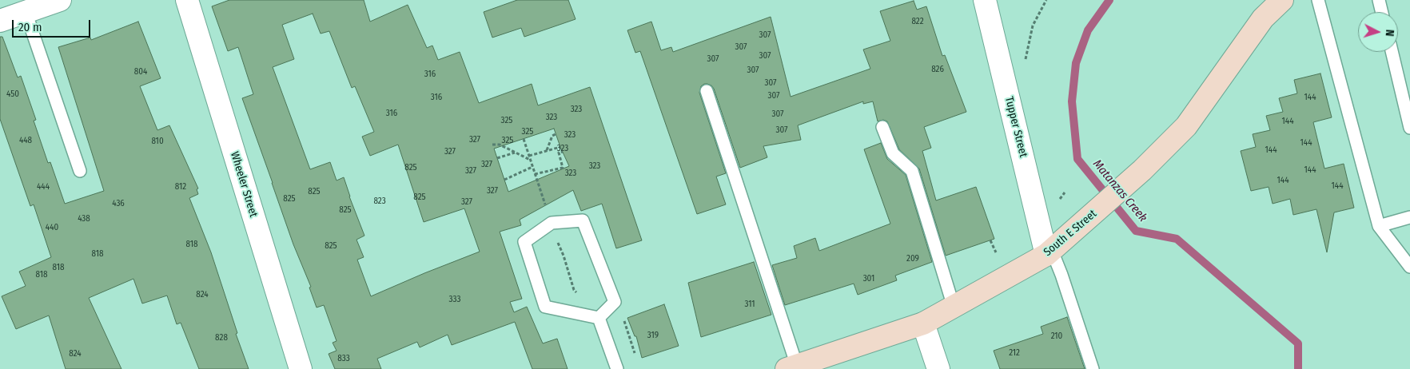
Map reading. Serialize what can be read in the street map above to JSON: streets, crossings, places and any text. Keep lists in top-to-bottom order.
{
  "streets": {
    "street": ["Tupper Street", "Wheeler Street", "South E Street"]
  },
  "crossings": [
    ["Tupper Street", "South E Street"]
  ],
  "water": ["Matanzas Creek"],
  "house_numbers": [
    "822",
    "307",
    "307",
    "307",
    "307",
    "826",
    "307",
    "804",
    "316",
    "307",
    "450",
    "307",
    "316",
    "144",
    "323",
    "316",
    "307",
    "323",
    "325",
    "144",
    "307",
    "325",
    "323",
    "327",
    "448",
    "325",
    "810",
    "144",
    "323",
    "144",
    "327",
    "327",
    "323",
    "825",
    "144",
    "327",
    "323",
    "144",
    "144",
    "444",
    "812",
    "327",
    "825",
    "825",
    "825",
    "823",
    "327",
    "436",
    "825",
    "438",
    "440",
    "818",
    "825",
    "818",
    "209",
    "818",
    "818",
    "301",
    "824",
    "333",
    "311",
    "319",
    "210",
    "828",
    "212",
    "824",
    "833"
  ],
  "scale_bar": "20 m",
  "north": "right"
}
